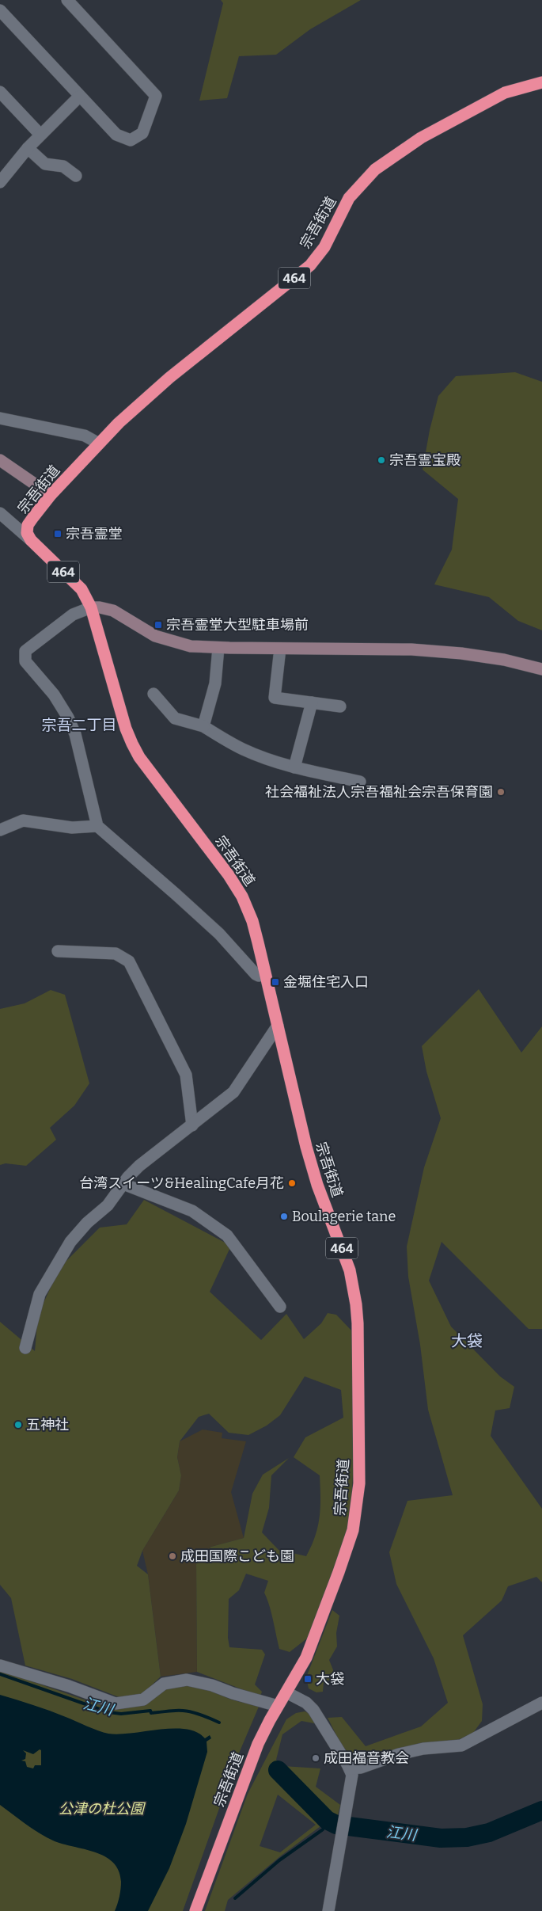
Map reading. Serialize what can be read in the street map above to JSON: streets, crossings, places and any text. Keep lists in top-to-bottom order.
{
  "streets": {
    "highway": ["宗吾街道", "464"]
  },
  "districts": ["宗吾二丁目", "大袋"],
  "water": ["江川"],
  "parks": ["公津の杜公園"],
  "places": {
    "other": [
      "宗吾霊宝殿",
      "社会福祉法人宗吾福祉会宗吾保育園",
      "台湾スイーツ&HealingCafe月花",
      "Boulagerie tane",
      "五神社",
      "成田国際こども園",
      "成田福音教会"
    ],
    "transit": [
      "宗吾霊堂",
      "宗吾霊堂大型駐車場前",
      "金堀住宅入口",
      "大袋"
    ]
  }
}
